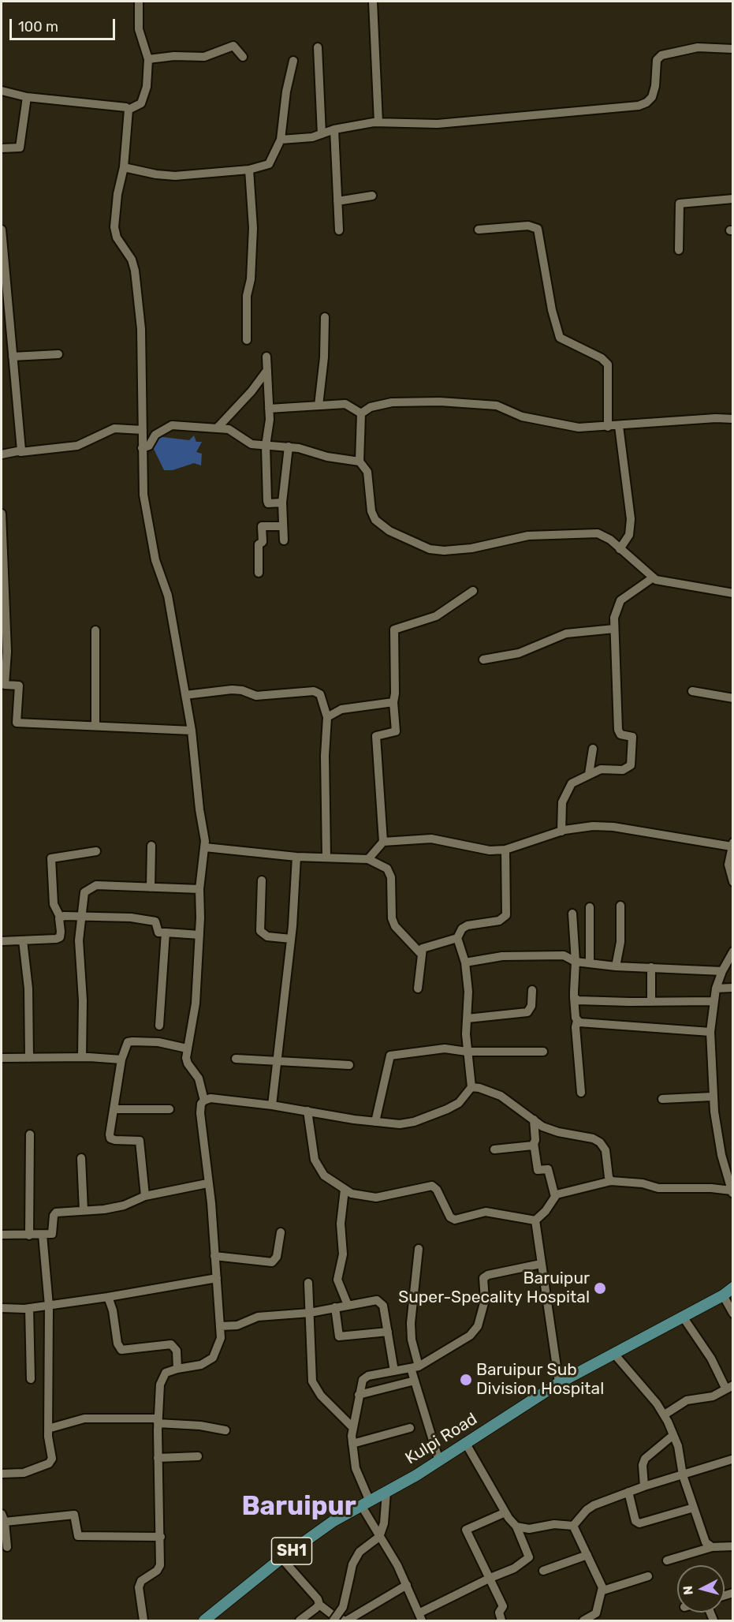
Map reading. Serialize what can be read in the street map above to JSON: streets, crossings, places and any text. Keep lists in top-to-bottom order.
{
  "streets": {
    "main road": ["Kulpi Road", "SH1"]
  },
  "districts": ["Baruipur"],
  "places": ["Baruipur Super-Specality Hospital", "Baruipur Sub Division Hospital"],
  "scale_bar": "100 m",
  "north": "left"
}
